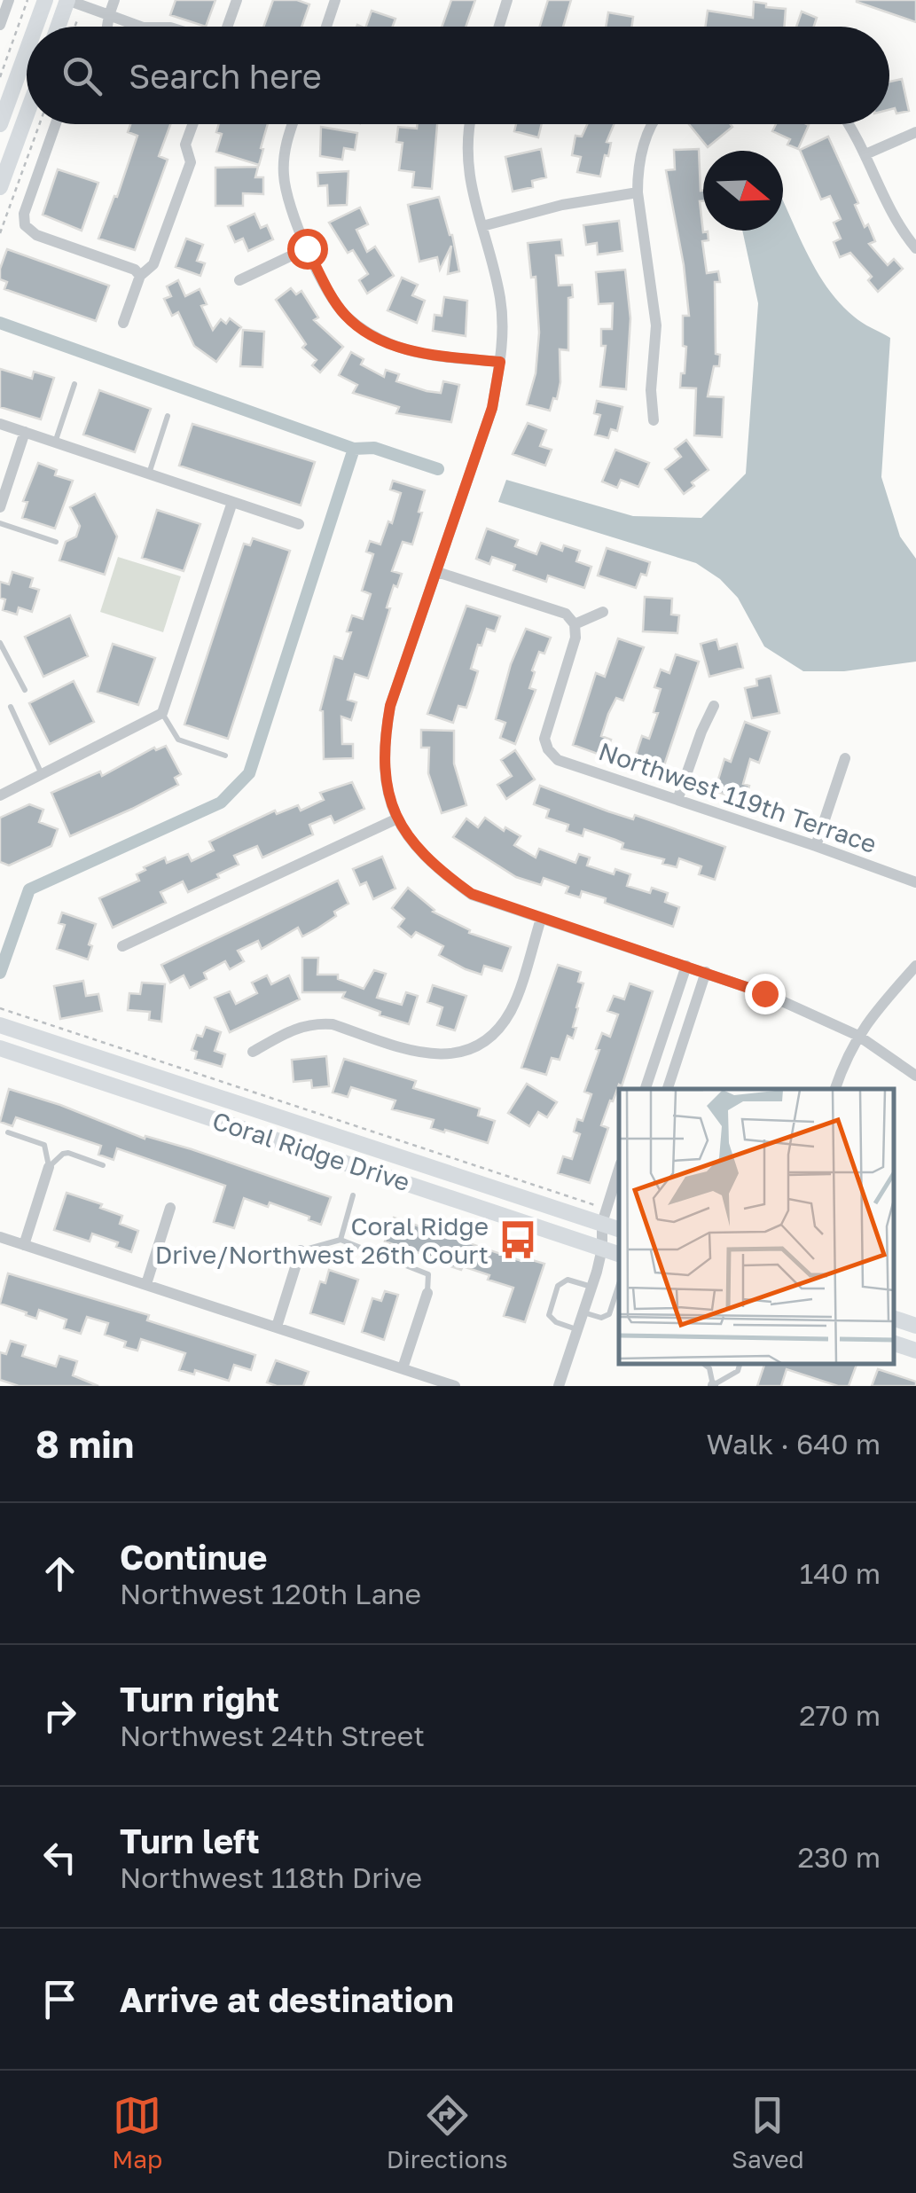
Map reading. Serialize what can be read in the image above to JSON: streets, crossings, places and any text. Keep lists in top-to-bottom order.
{
  "streets": {
    "main road": ["Coral Ridge Drive"],
    "street": ["Northwest 119th Terrace"]
  },
  "places": {
    "bus stop": ["Coral Ridge Drive/Northwest 26th Court"]
  },
  "north": "right",
  "page": {
    "search": "Search here",
    "heading": ["8 min", "Walk · 640 m"],
    "list": [
      ["Continue", "Northwest 120th Lane", "140 m"],
      ["Turn right", "Northwest 24th Street", "270 m"],
      ["Turn left", "Northwest 118th Drive", "230 m"],
      "Arrive at destination"
    ],
    "nav": ["Map", "Directions", "Saved"]
  }
}
